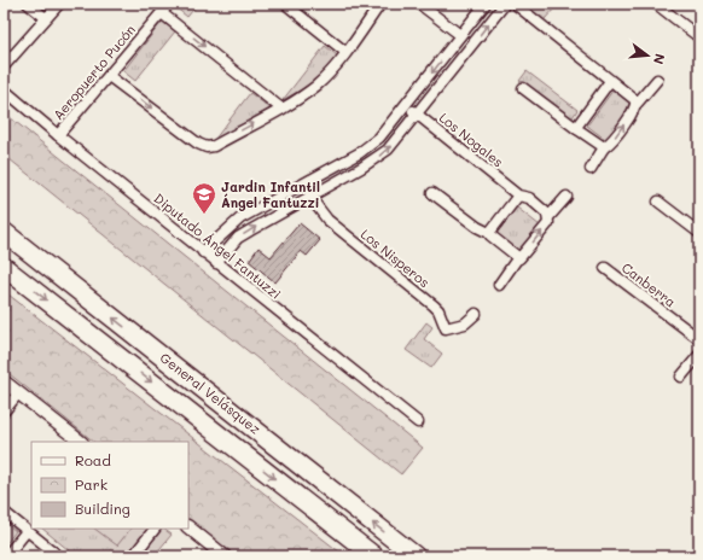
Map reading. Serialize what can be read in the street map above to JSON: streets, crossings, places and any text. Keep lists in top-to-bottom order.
{
  "streets": {
    "highway": ["General Velásquez"],
    "street": [
      "Aeropuerto Pucón",
      "Los Nogales",
      "Diputado Ángel Fantuzzi",
      "Los Nisperos",
      "Canberra"
    ]
  },
  "crossings": [
    ["Aeropuerto Pucón", "Diputado Ángel Fantuzzi"]
  ],
  "places": {
    "school or university": ["Jardin Infantil Ángel Fantuzzi"]
  },
  "legend": ["Road", "Park", "Building"],
  "north": "right"
}
